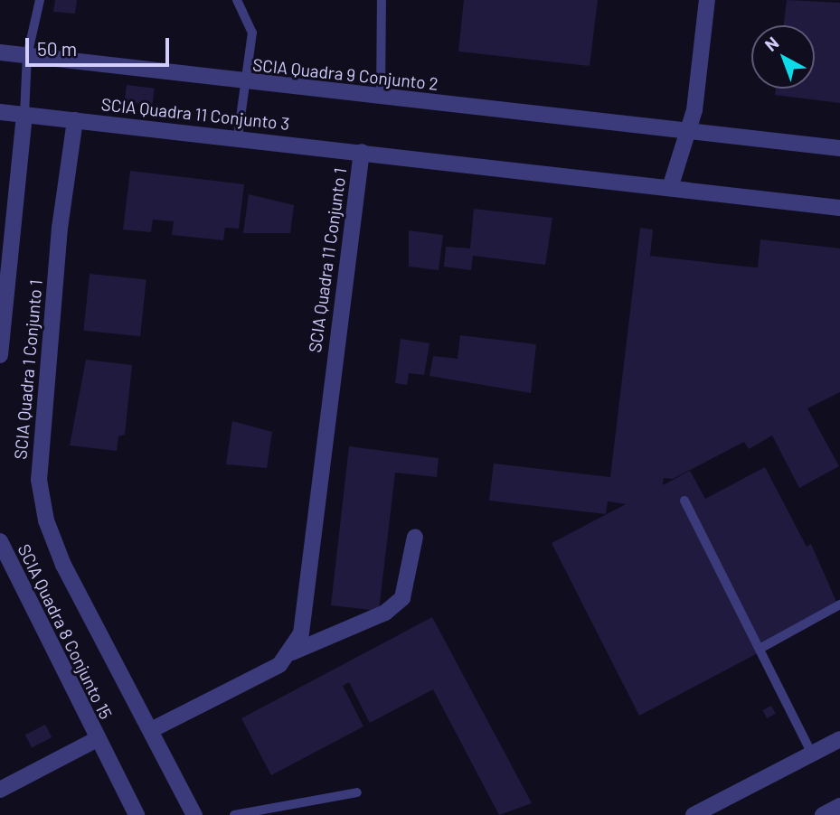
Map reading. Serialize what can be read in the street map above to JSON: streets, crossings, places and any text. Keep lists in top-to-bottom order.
{
  "streets": {
    "street": [
      "SCIA Quadra 9 Conjunto 2",
      "SCIA Quadra 11 Conjunto 3",
      "SCIA Quadra 11 Conjunto 1",
      "SCIA Quadra 1 Conjunto 1",
      "SCIA Quadra 8 Conjunto 15"
    ]
  },
  "crossings": [
    ["SCIA Quadra 11 Conjunto 3", "SCIA Quadra 11 Conjunto 1"],
    ["SCIA Quadra 11 Conjunto 3", "SCIA Quadra 1 Conjunto 1"]
  ],
  "scale_bar": "50 m",
  "north": "top left"
}
